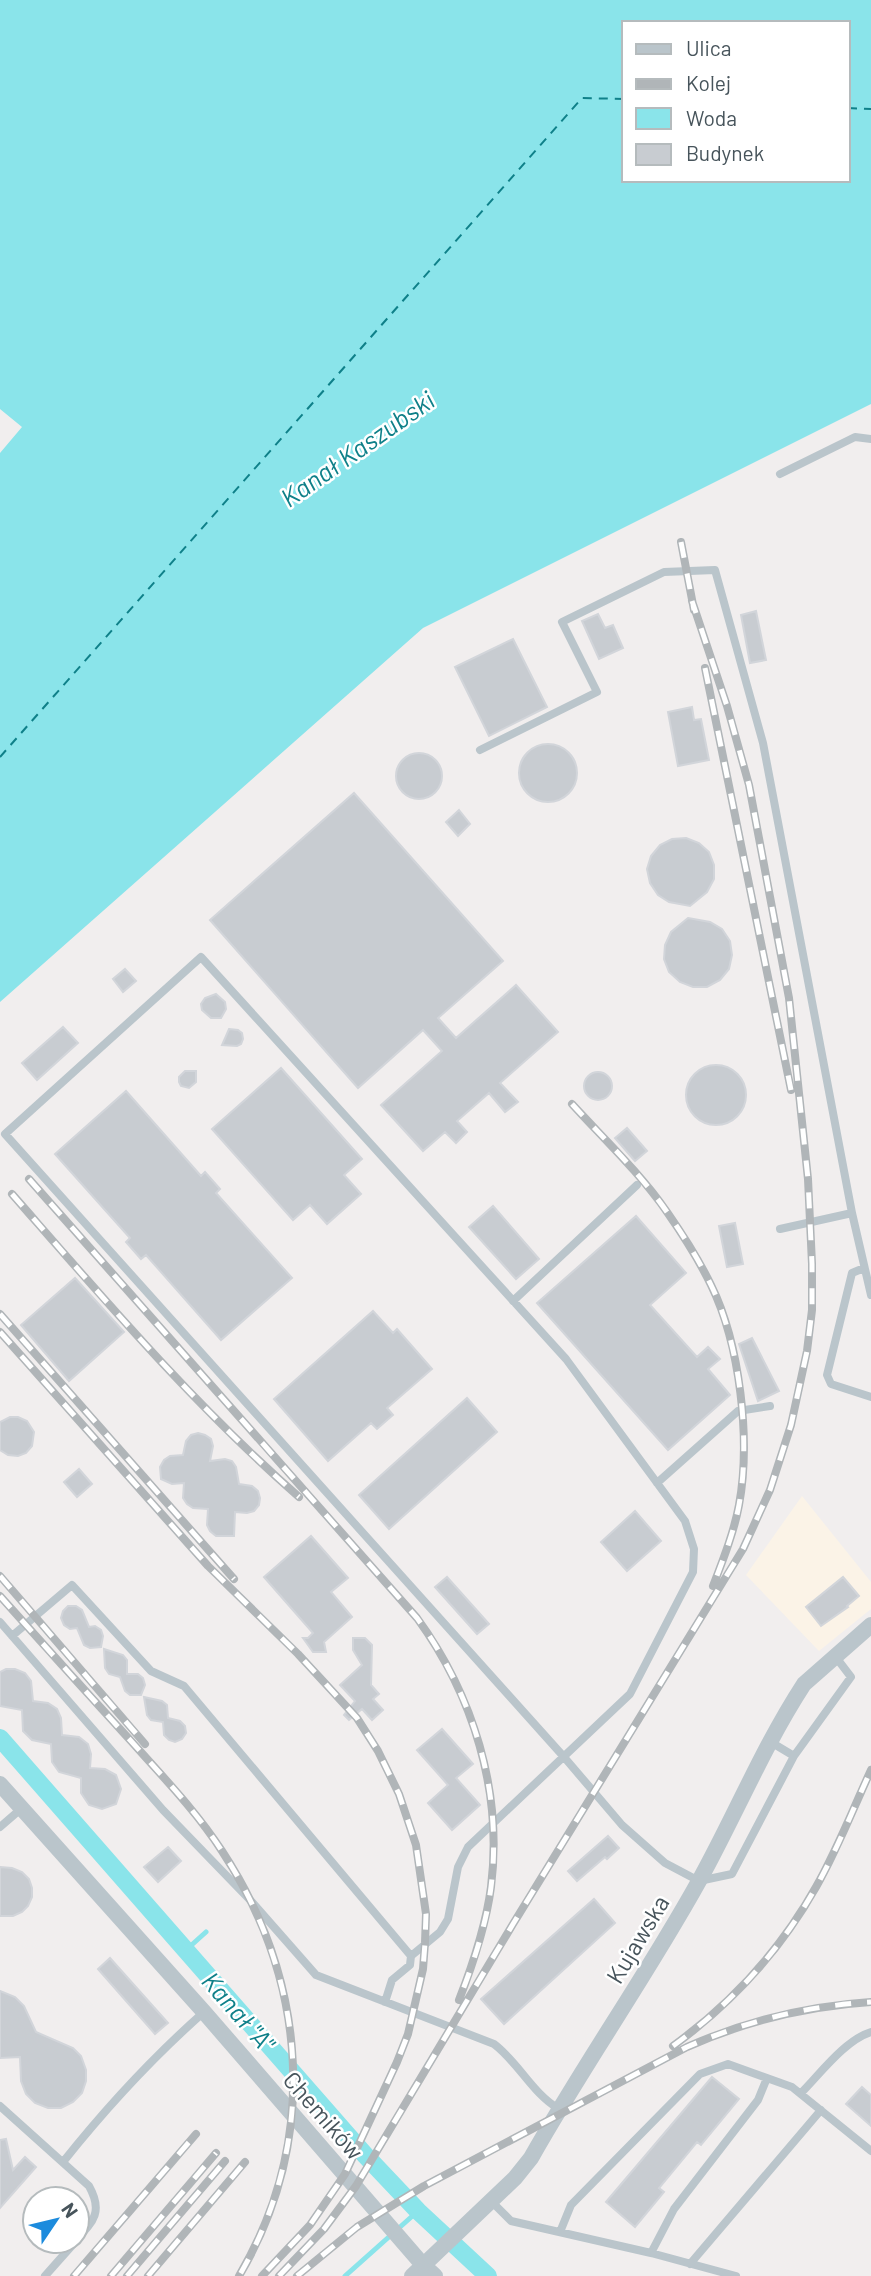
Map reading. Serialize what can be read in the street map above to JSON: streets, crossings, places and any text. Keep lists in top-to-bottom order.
{
  "streets": {
    "street": ["Kujawska", "Chemików"]
  },
  "crossings": [
    ["Kujawska", "Chemików"]
  ],
  "water": ["Kanał Kaszubski", "Kanał \"A\""],
  "legend": [
    "Ulica",
    "Kolej",
    "Woda",
    "Budynek"
  ],
  "north": "top right"
}
